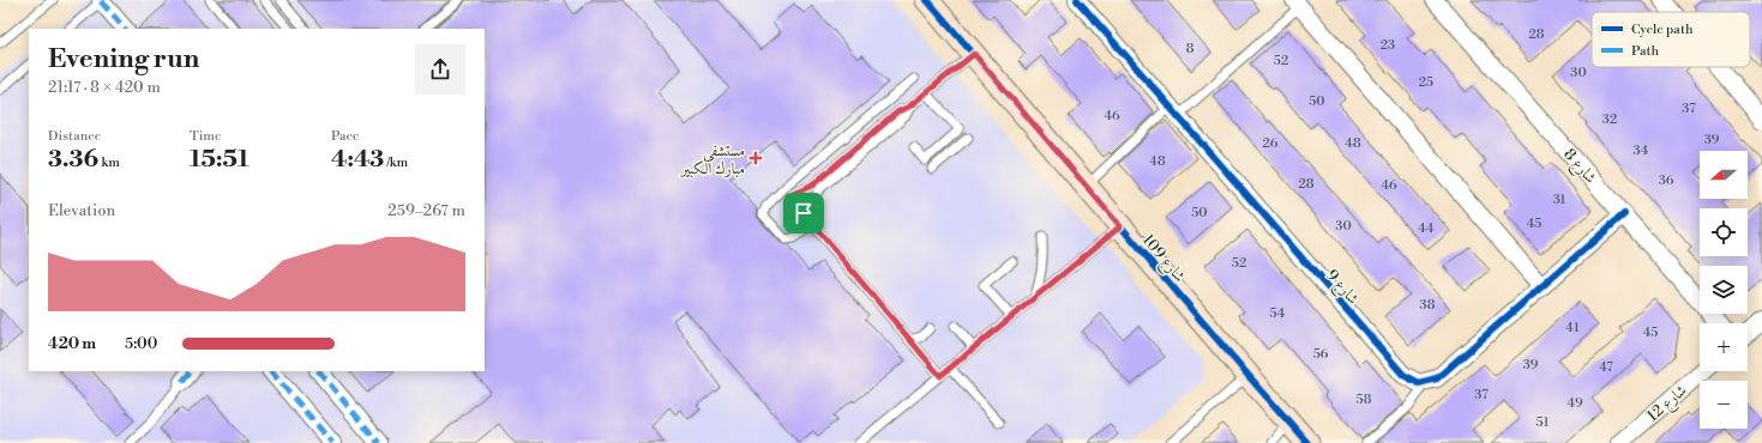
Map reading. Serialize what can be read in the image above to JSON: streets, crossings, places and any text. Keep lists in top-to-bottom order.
{
  "streets": {
    "street": [
      "شارع 8",
      "شارع 109",
      "شارع 9",
      "شارع 12"
    ]
  },
  "places": {
    "health": ["مستشفى مبارك الكبير"]
  },
  "house_numbers": [
    "28",
    "23",
    "8",
    "52",
    "30",
    "25",
    "50",
    "37",
    "46",
    "32",
    "39",
    "26",
    "48",
    "34",
    "48",
    "36",
    "28",
    "46",
    "31",
    "50",
    "45",
    "30",
    "44",
    "52",
    "38",
    "54",
    "41",
    "45",
    "56",
    "39",
    "47",
    "37",
    "58",
    "49",
    "51"
  ],
  "legend": ["Cycle path", "Path"],
  "north": "left",
  "page": {
    "heading": ["Evening run", "21:17 · 8 × 420 m"],
    "stats": [
      ["Distance", "3.36 km"],
      ["Time", "15:51"],
      ["Pace", "4:43 /km"]
    ],
    "map_buttons": ["+", "−"],
    "chart": ["Elevation", "259–267 m"],
    "list": [
      {
        "name": "420 m",
        "note": "5:00"
      }
    ]
  }
}
